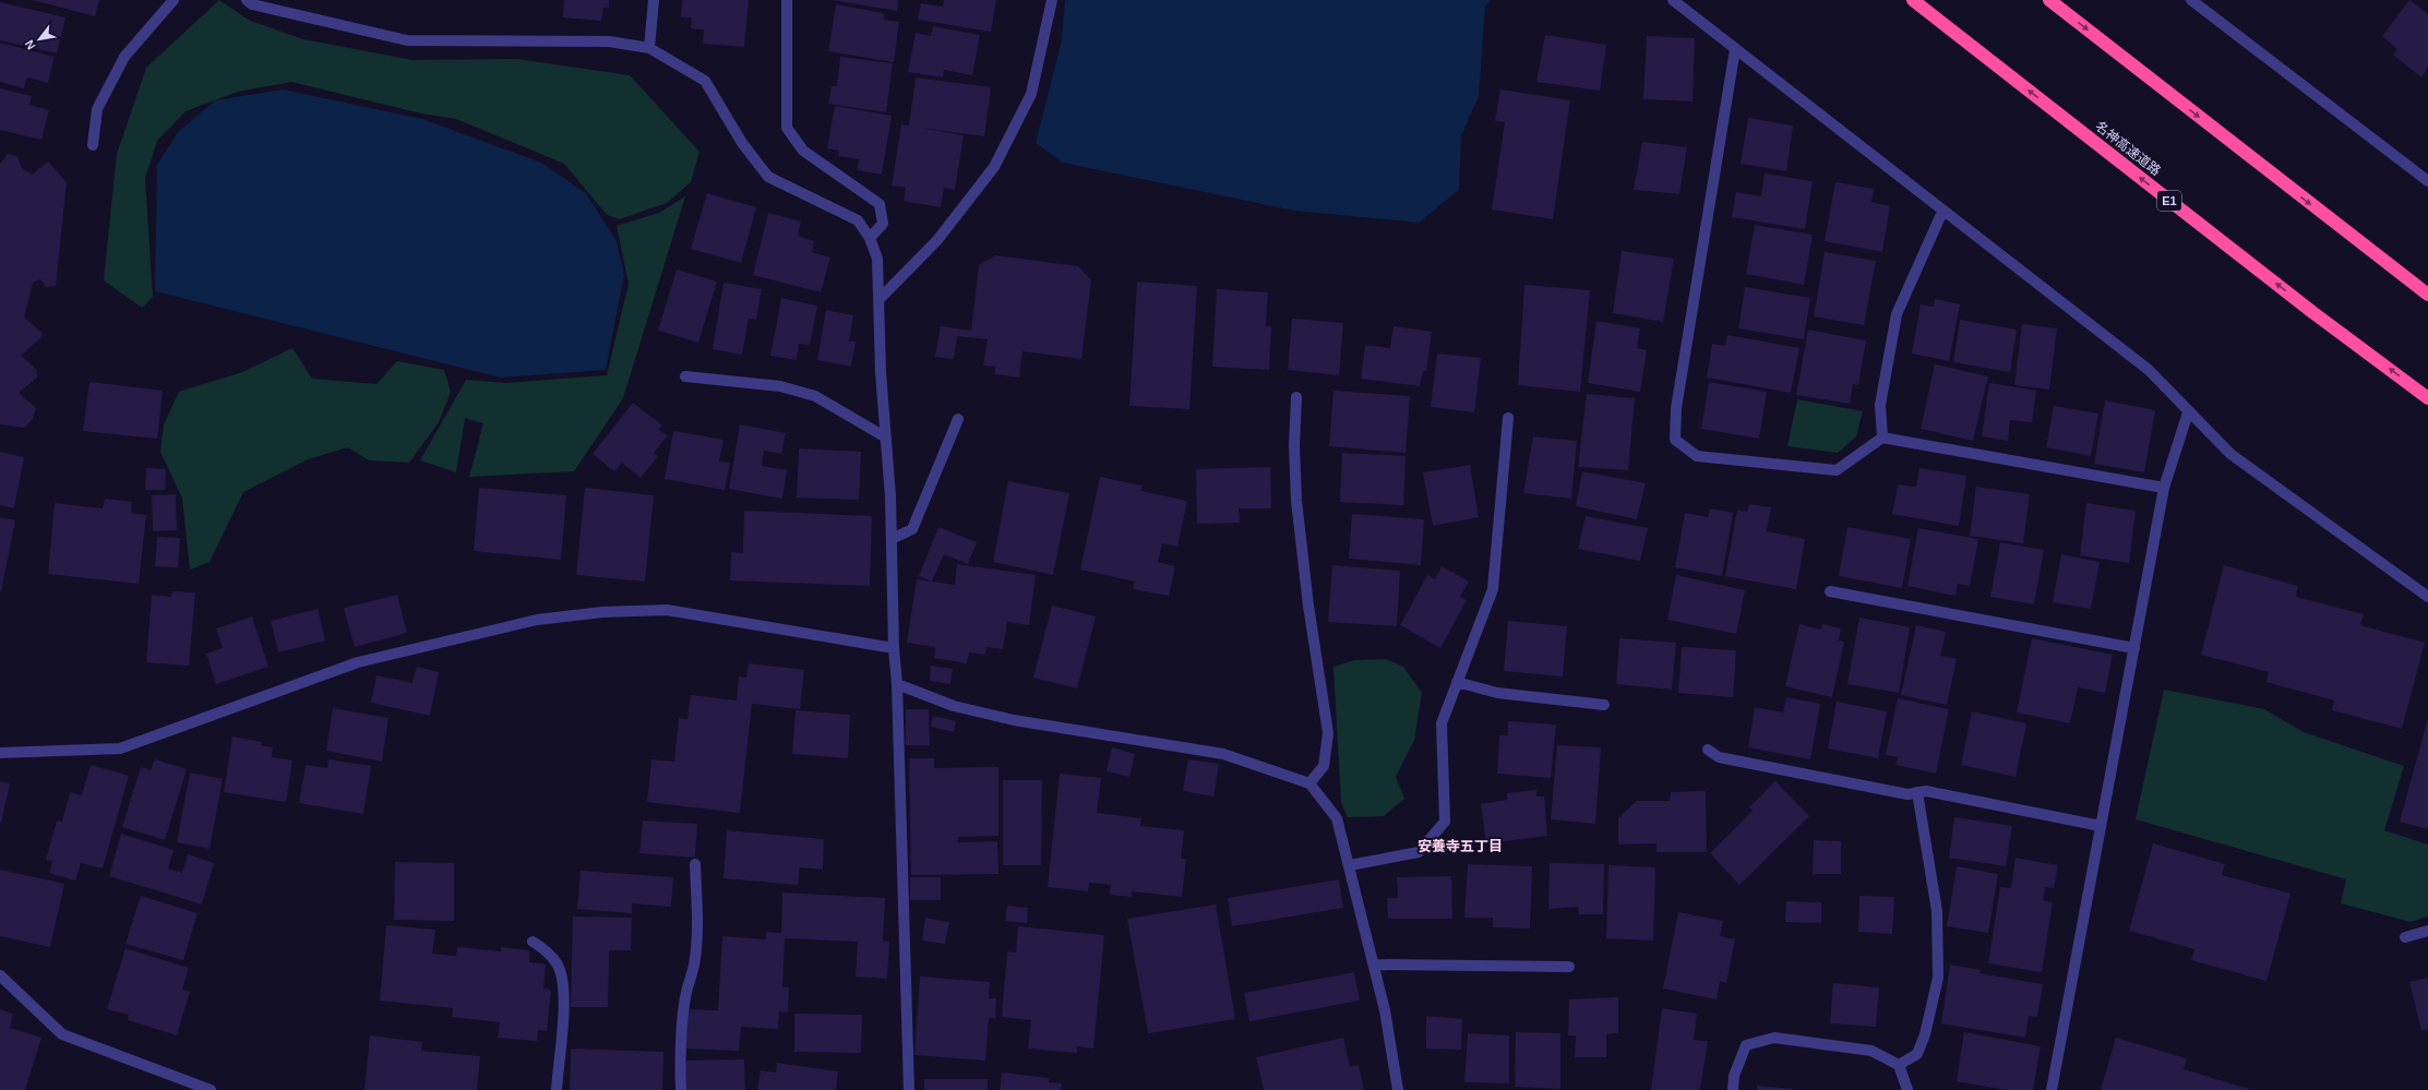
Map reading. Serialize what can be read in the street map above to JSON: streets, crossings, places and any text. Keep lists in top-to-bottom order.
{
  "streets": {
    "highway": ["名神高速道路", "E1"]
  },
  "districts": ["安養寺五丁目"],
  "north": "bottom left"
}
